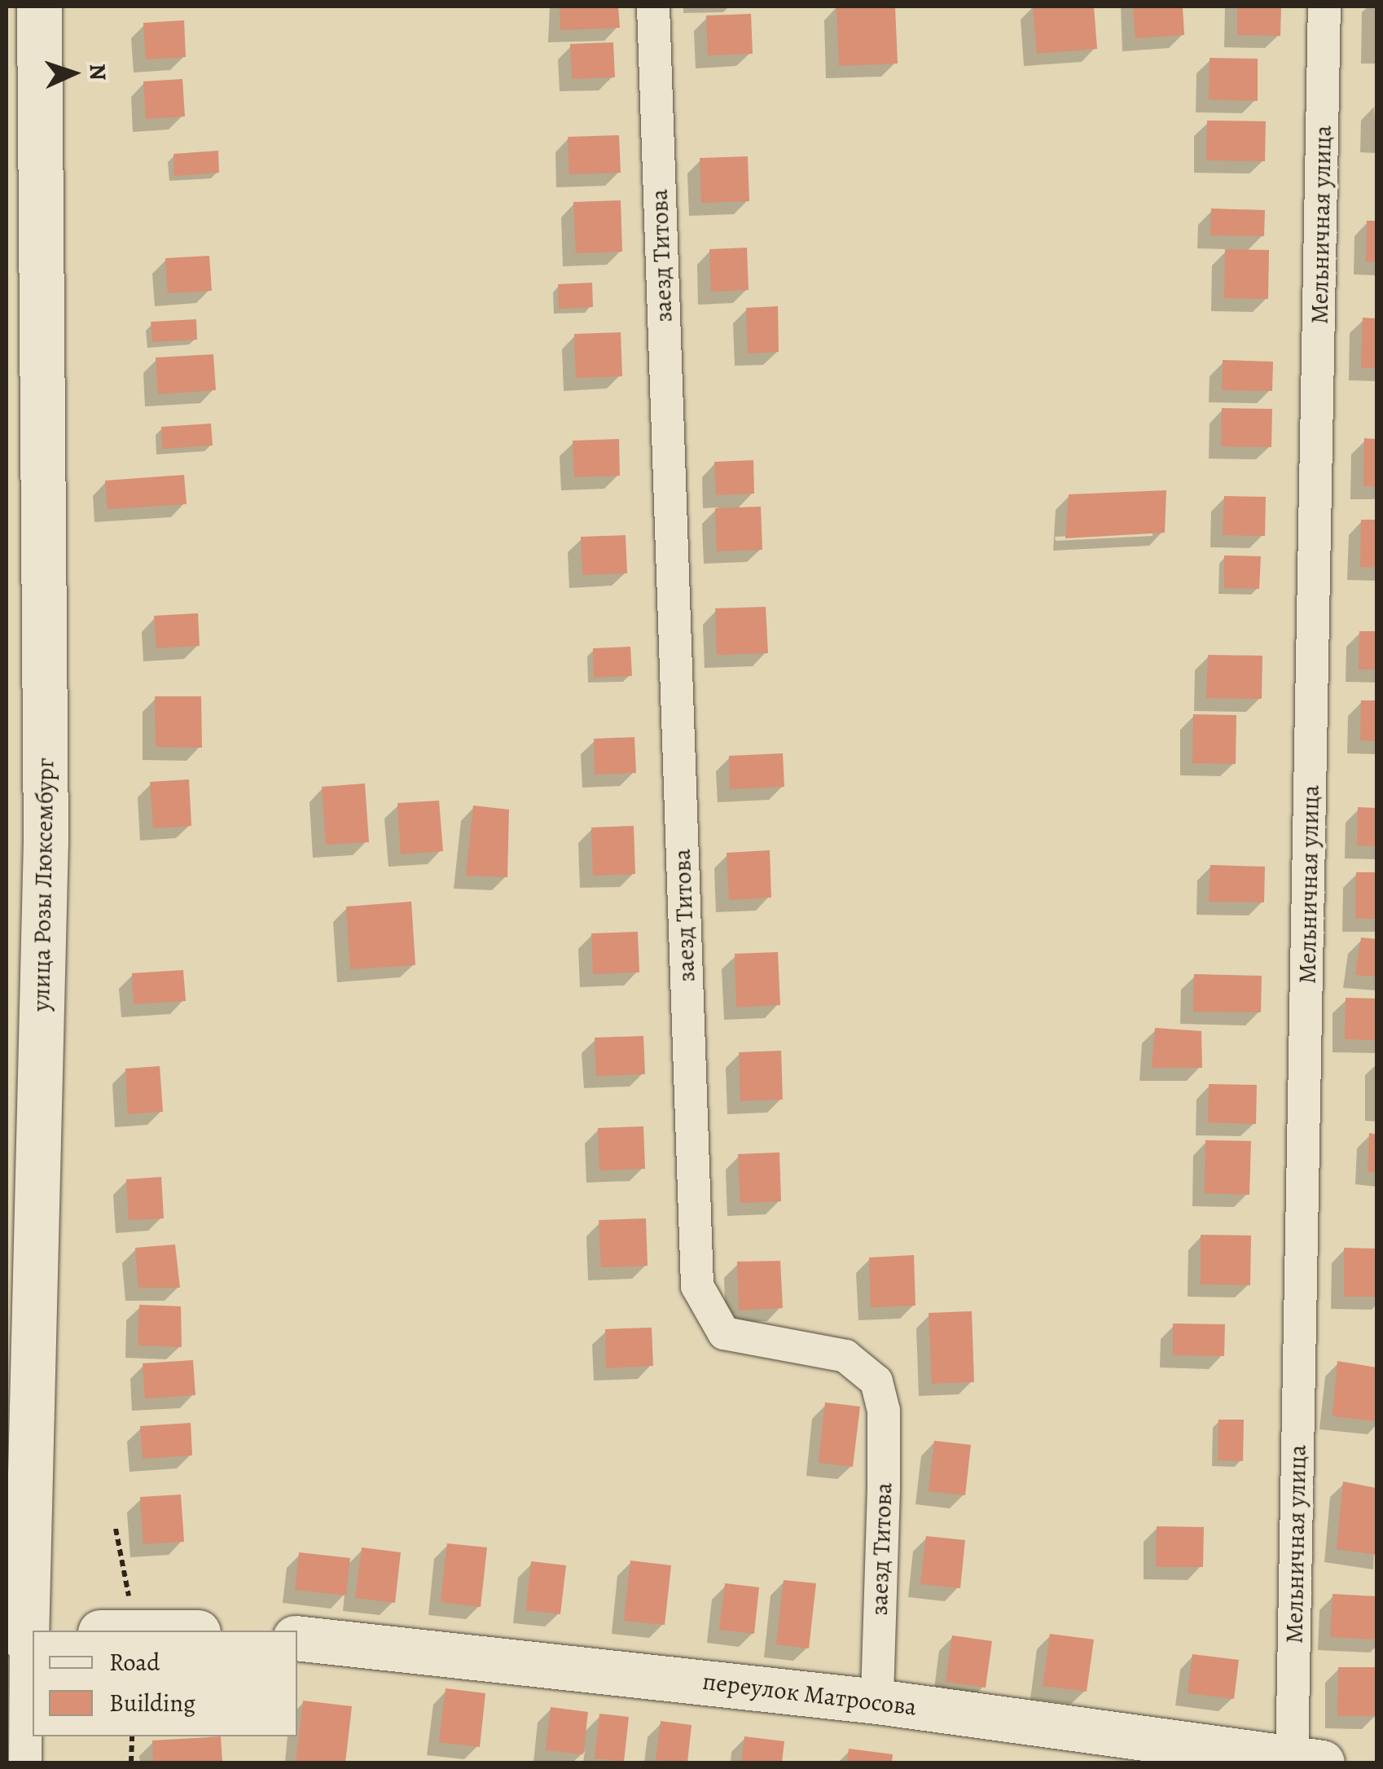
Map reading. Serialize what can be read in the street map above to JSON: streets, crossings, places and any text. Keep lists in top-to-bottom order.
{
  "streets": {
    "main road": ["улица Розы Люксембург", "переулок Матросова"],
    "street": ["Мельничная улица", "заезд Титова"]
  },
  "crossings": [
    ["Мельничная улица", "переулок Матросова"],
    ["заезд Титова", "переулок Матросова"]
  ],
  "legend": ["Road", "Building"],
  "north": "right"
}
